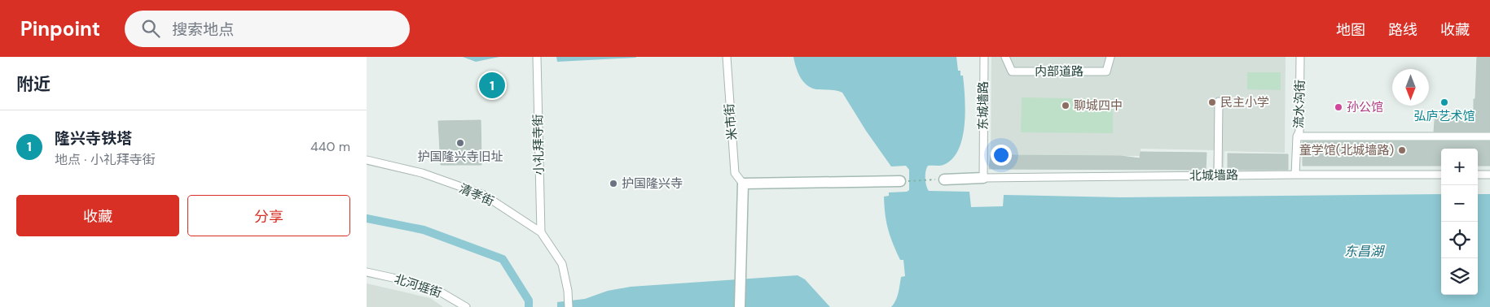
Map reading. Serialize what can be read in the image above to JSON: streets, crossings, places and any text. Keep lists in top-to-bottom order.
{
  "streets": {
    "street": [
      "内部道路",
      "流水沟街",
      "东城墙路",
      "米市街",
      "小礼拜寺街",
      "北城墙路",
      "清孝街",
      "北河堐街"
    ]
  },
  "crossings": [
    ["流水沟街", "北城墙路"],
    ["东城墙路", "北城墙路"],
    ["小礼拜寺街", "清孝街"]
  ],
  "water": ["东昌湖"],
  "places": [
    "民主小学",
    "弘庐艺术馆",
    "聊城四中",
    "孙公馆",
    "护国隆兴寺旧址",
    "童学馆(北城墙路)",
    "护国隆兴寺"
  ],
  "north": "bottom",
  "page": {
    "header": "Pinpoint",
    "search": "搜索地点",
    "nav": ["地图", "路线", "收藏"],
    "heading": "附近",
    "pins": "1",
    "list": [
      {
        "mark": "1",
        "name": "隆兴寺铁塔",
        "note": "地点 · 小礼拜寺街",
        "value": "440 m"
      }
    ],
    "map_buttons": ["+", "−"],
    "buttons": ["收藏", "分享"]
  }
}
